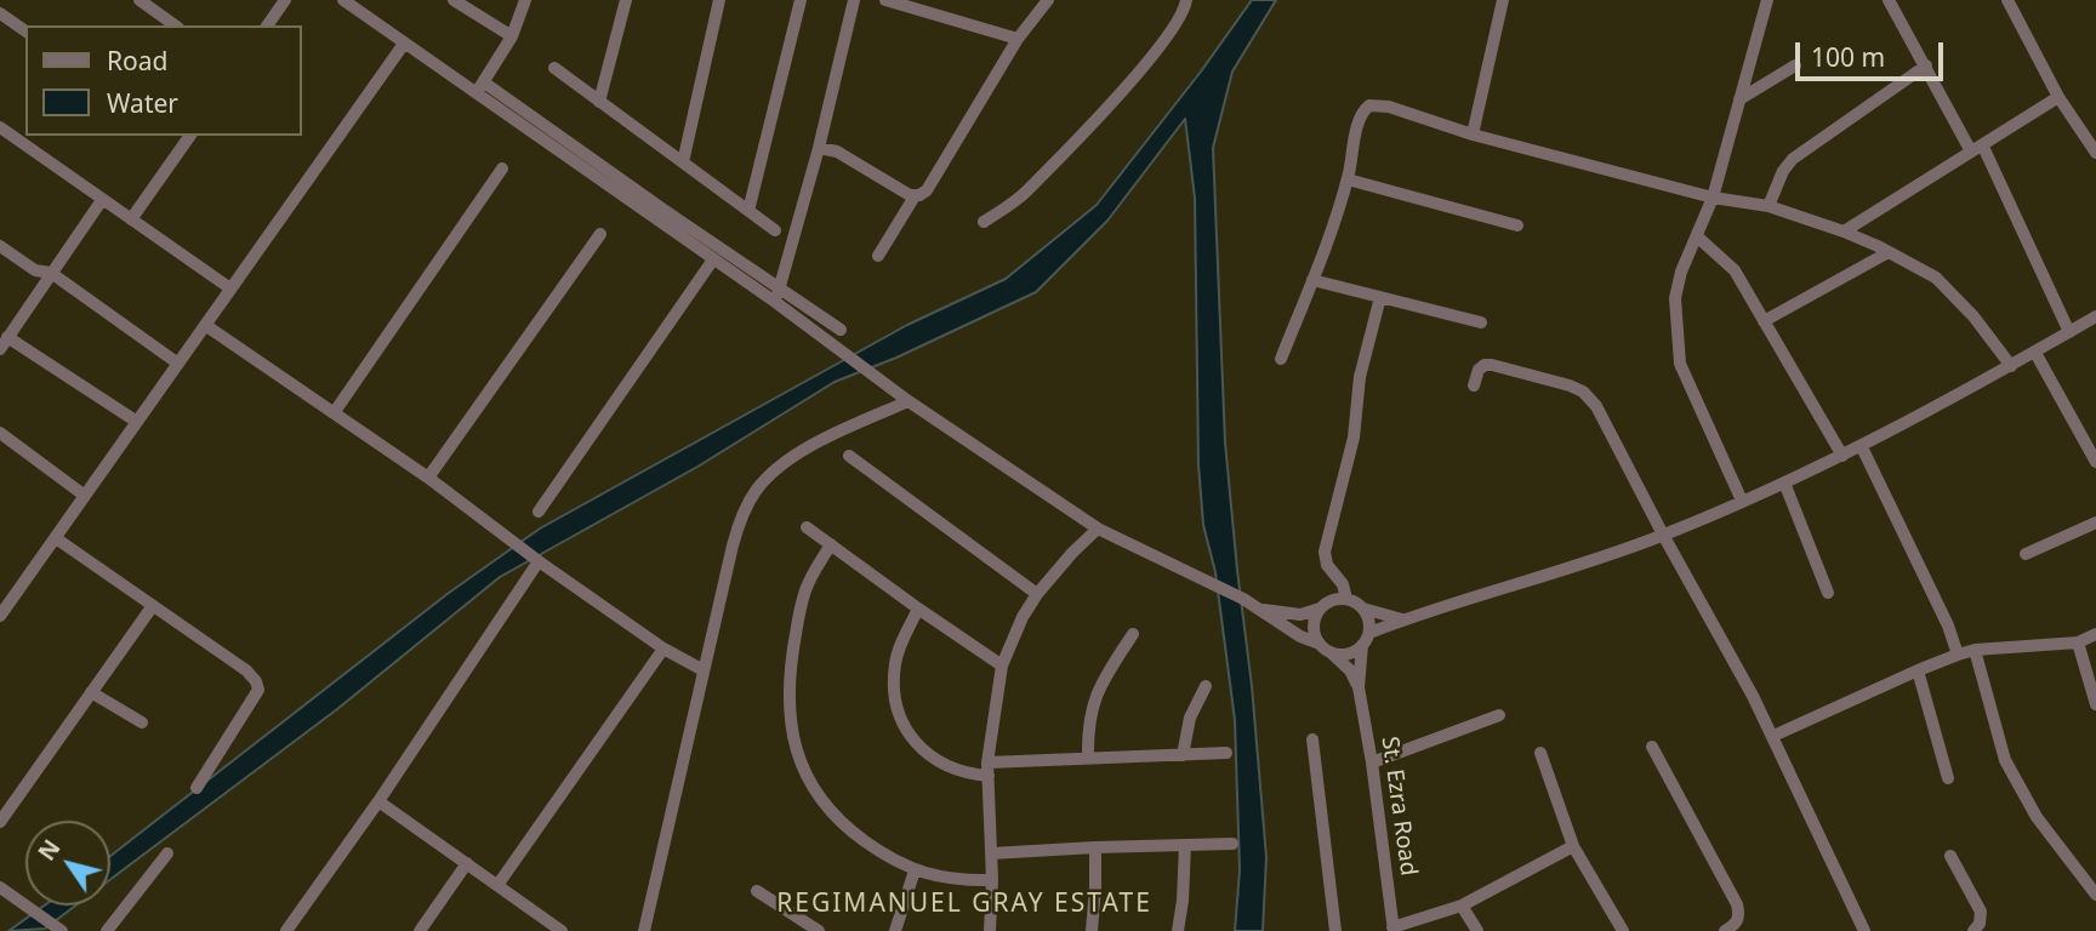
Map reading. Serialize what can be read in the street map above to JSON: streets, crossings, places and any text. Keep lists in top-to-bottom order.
{
  "streets": {
    "street": ["St. Ezra Road"]
  },
  "districts": ["REGIMANUEL GRAY ESTATE"],
  "legend": ["Road", "Water"],
  "scale_bar": "100 m",
  "north": "top left"
}
